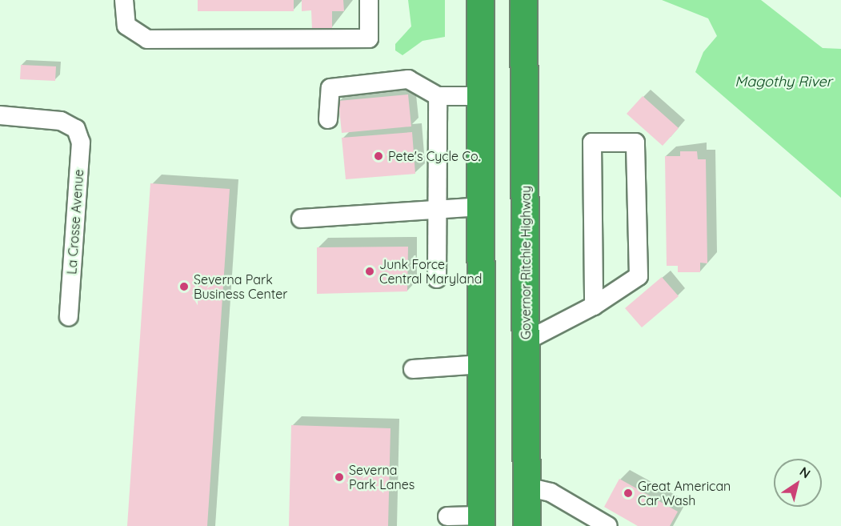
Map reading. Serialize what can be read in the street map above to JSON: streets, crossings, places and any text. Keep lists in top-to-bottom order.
{
  "streets": {
    "highway": ["Governor Ritchie Highway"],
    "street": ["La Crosse Avenue"]
  },
  "water": ["Magothy River"],
  "places": [
    "Pete's Cycle Co.",
    "Junk Force Central Maryland",
    "Severna Park Business Center",
    "Severna Park Lanes",
    "Great American Car Wash"
  ],
  "north": "top right"
}
